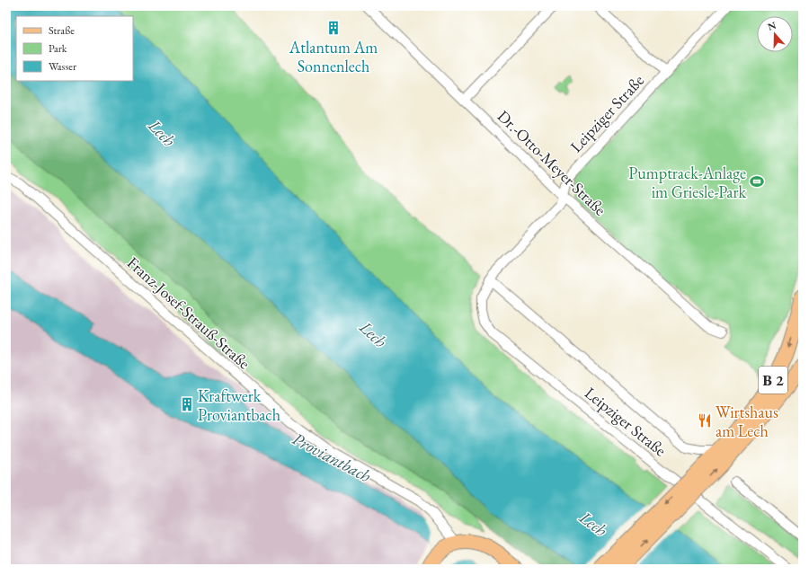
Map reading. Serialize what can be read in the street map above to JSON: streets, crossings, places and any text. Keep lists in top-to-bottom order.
{
  "streets": {
    "main road": ["B 2"],
    "street": ["Leipziger Straße", "Dr.-Otto-Meyer-Straße", "Franz-Josef-Strauß-Straße"]
  },
  "crossings": [
    ["Leipziger Straße", "Dr.-Otto-Meyer-Straße"],
    ["Leipziger Straße", "B 2"]
  ],
  "water": ["Lech", "Proviantbach"],
  "places": {
    "building": ["Atlantum Am Sonnenlech", "Kraftwerk Proviantbach"],
    "sports": ["Pumptrack-Anlage im Griesle-Park"],
    "restaurant": ["Wirtshaus am Lech"]
  },
  "legend": ["Straße", "Park", "Wasser"],
  "north": "top"
}
